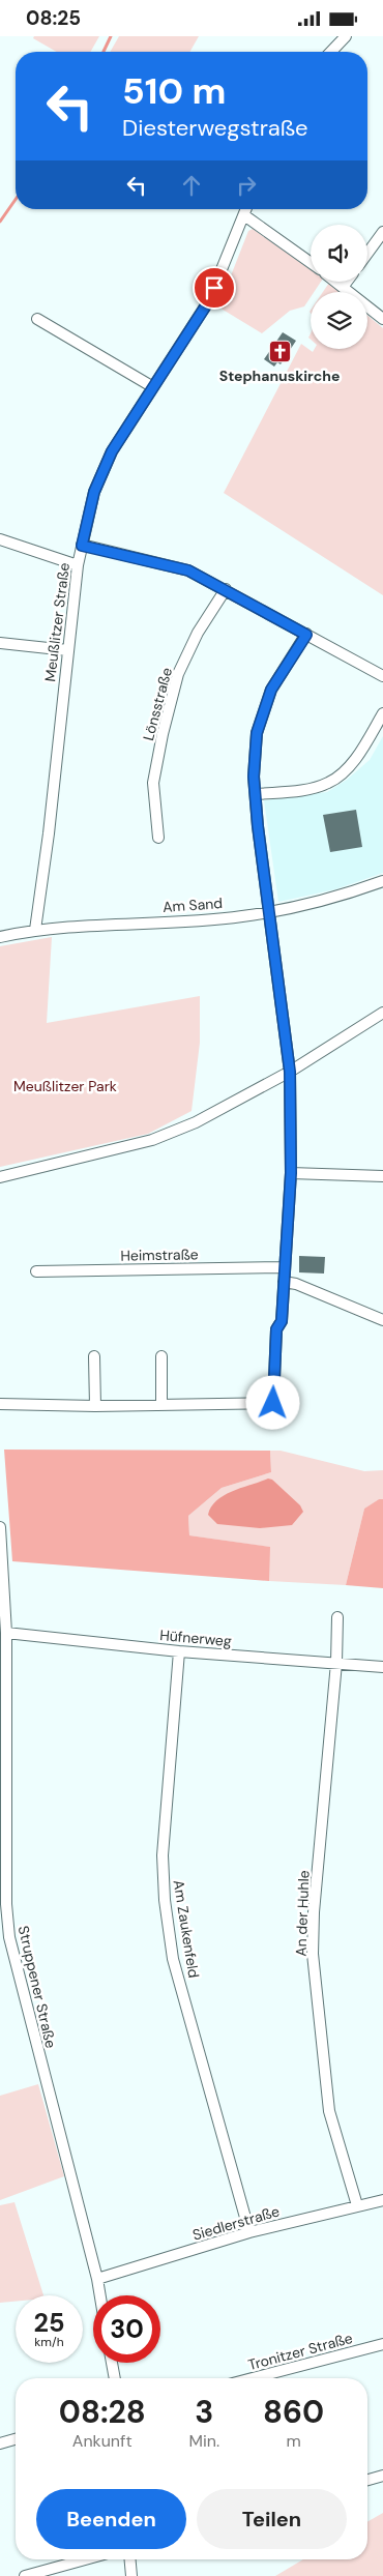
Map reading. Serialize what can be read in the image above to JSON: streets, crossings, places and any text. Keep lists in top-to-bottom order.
{
  "streets": {
    "street": [
      "Meußlitzer Straße",
      "Lönsstraße",
      "Am Sand",
      "Heimstraße",
      "Hüfnerweg",
      "An der Huhle",
      "Am Zaukenfeld",
      "Struppener Straße",
      "Siedlerstraße",
      "Tronitzer Straße"
    ]
  },
  "crossings": [
    ["Meußlitzer Straße", "Am Sand"],
    ["Hüfnerweg", "An der Huhle"],
    ["Hüfnerweg", "Am Zaukenfeld"],
    ["Hüfnerweg", "Struppener Straße"],
    ["An der Huhle", "Siedlerstraße"],
    ["Am Zaukenfeld", "Siedlerstraße"],
    ["Struppener Straße", "Siedlerstraße"]
  ],
  "parks": ["Meußlitzer Park"],
  "places": {
    "church": ["Stephanuskirche"]
  },
  "page": {
    "status": "08:25",
    "turn": ["510 m", "Diesterwegstraße"],
    "speed": "25 km/h",
    "limit": "30",
    "eta": [
      "08:28",
      "Ankunft",
      "3",
      "Min.",
      "860",
      "m"
    ],
    "buttons": ["Beenden", "Teilen"]
  }
}
